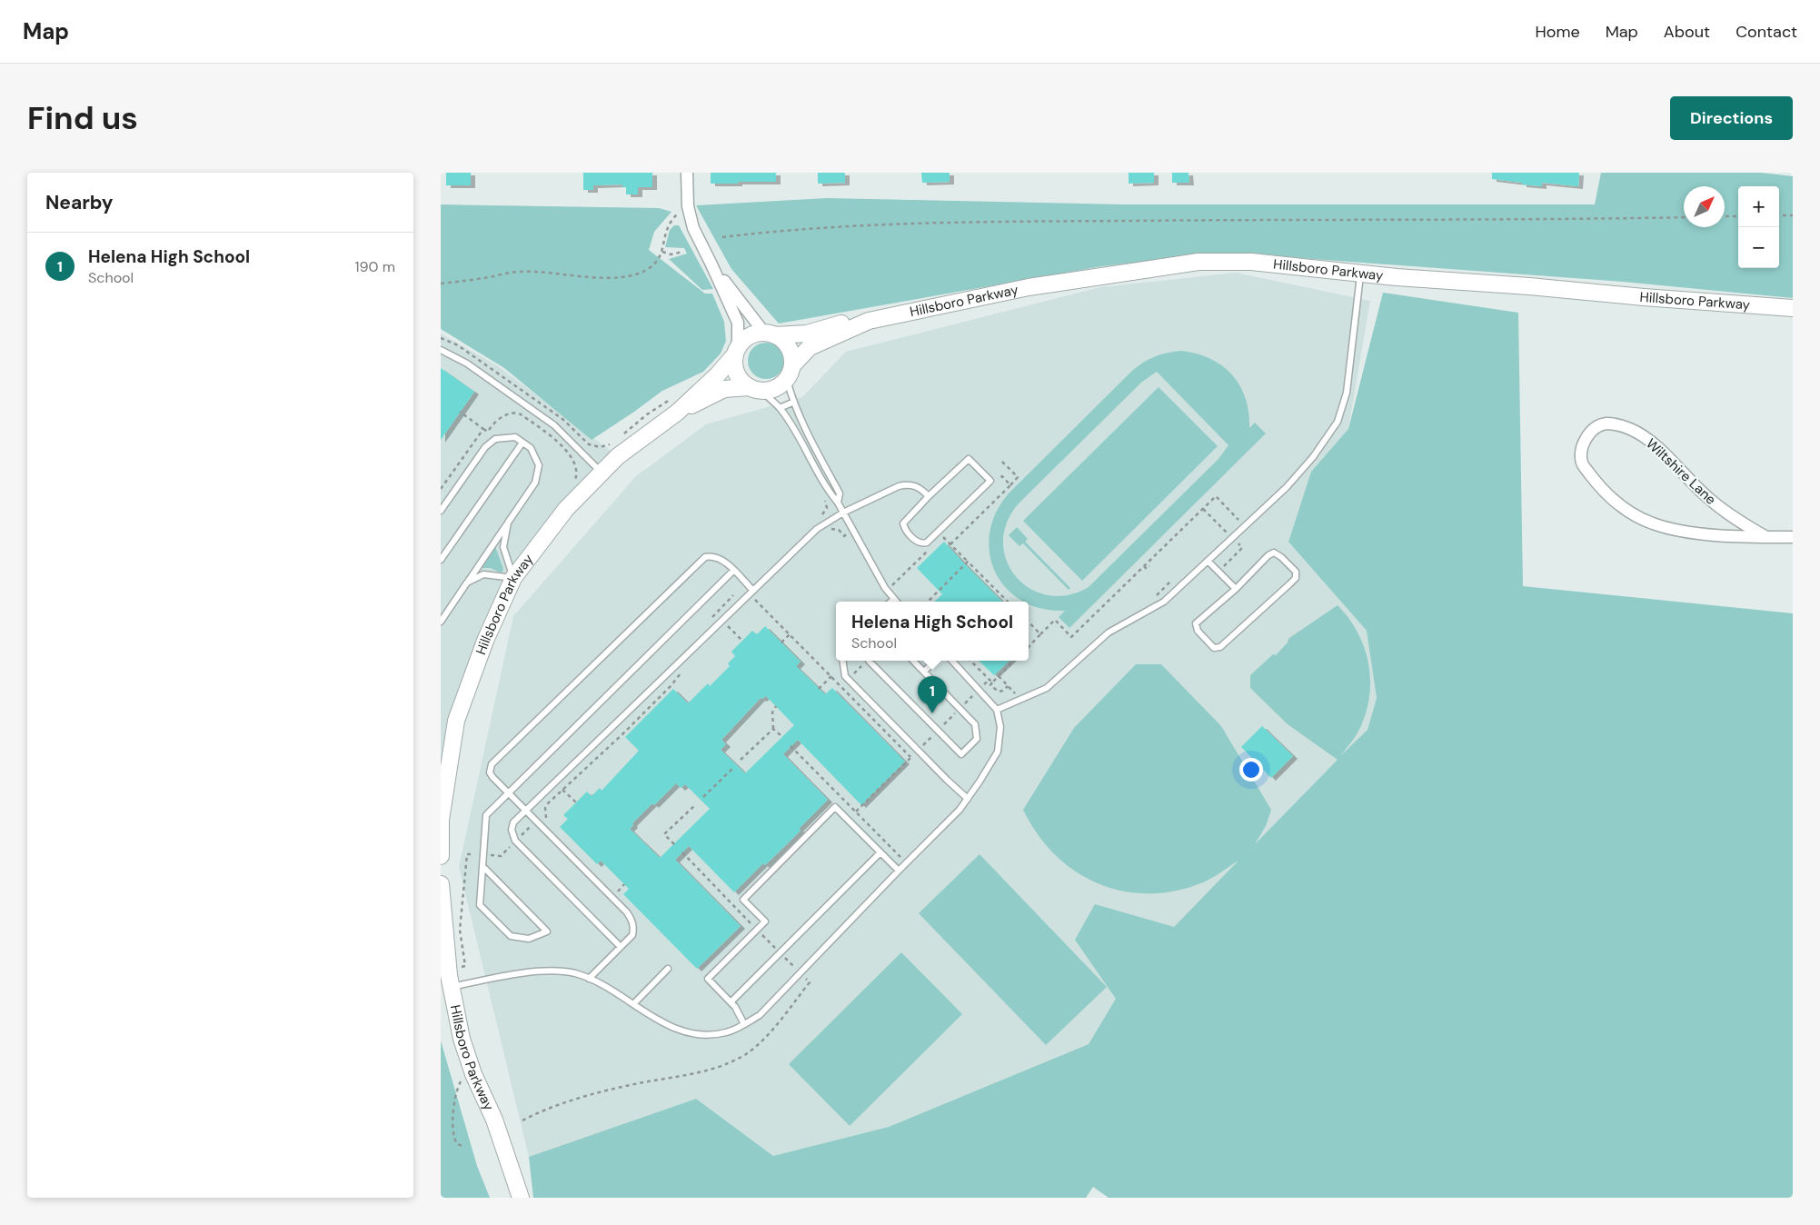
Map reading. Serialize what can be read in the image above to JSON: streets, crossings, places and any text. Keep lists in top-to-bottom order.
{
  "streets": {
    "street": ["Hillsboro Parkway", "Wiltshire Lane"]
  },
  "north": "top right",
  "page": {
    "header": "Map",
    "nav": [
      "Home",
      "Map",
      "About",
      "Contact"
    ],
    "buttons": "Directions",
    "title": "Find us",
    "heading": "Nearby",
    "map_buttons": ["+", "−"],
    "list": [
      {
        "mark": "1",
        "name": "Helena High School",
        "note": "School",
        "value": "190 m"
      }
    ],
    "popup": ["Helena High School", "School"],
    "pins": "1"
  }
}
